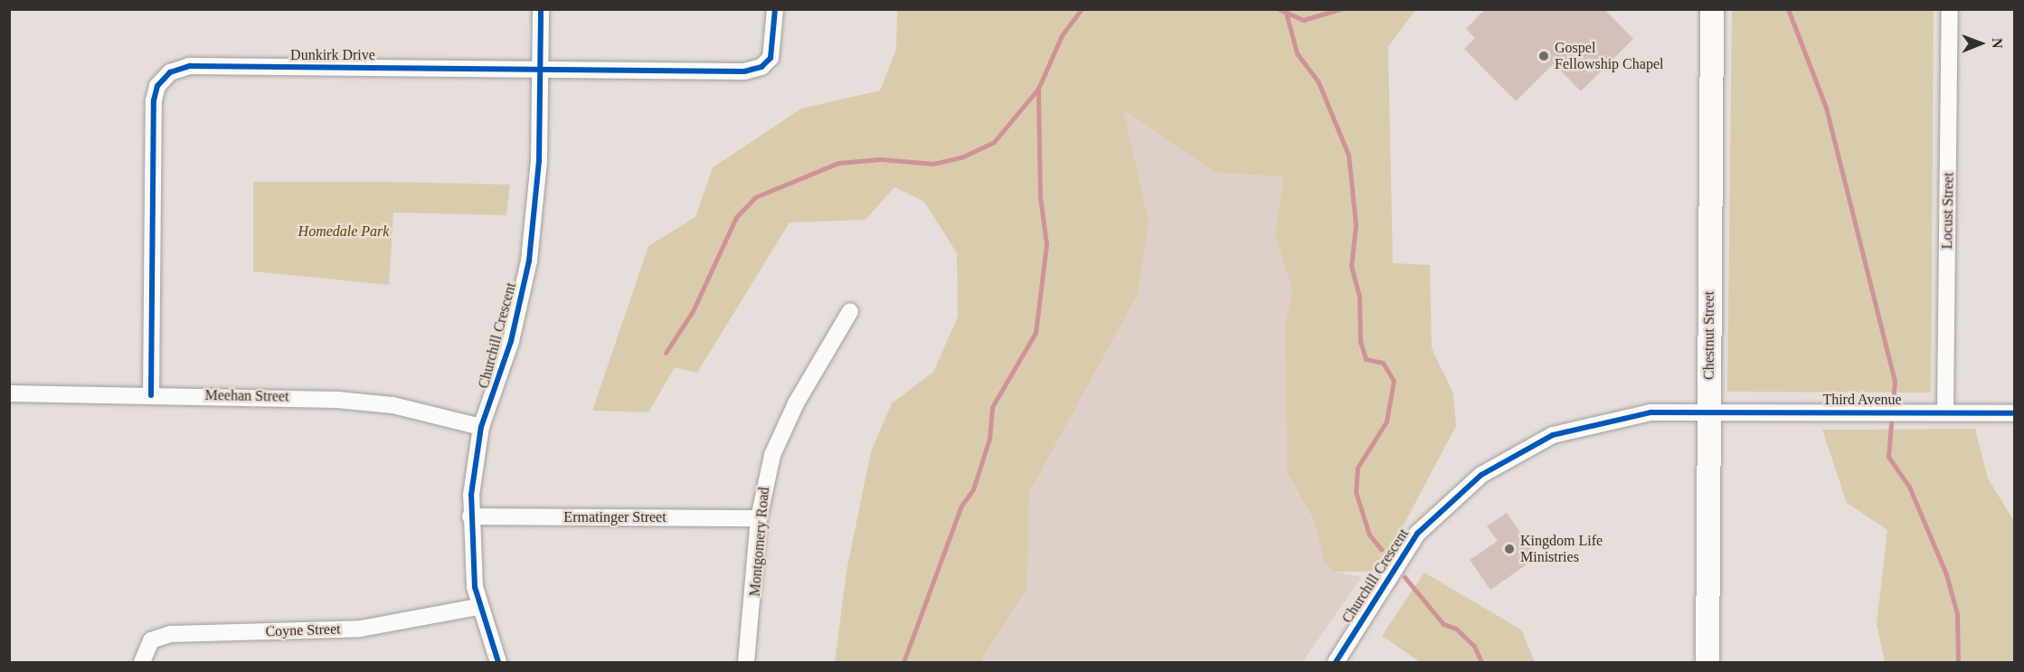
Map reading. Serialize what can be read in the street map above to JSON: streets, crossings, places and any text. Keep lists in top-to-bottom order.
{
  "streets": {
    "street": [
      "Dunkirk Drive",
      "Locust Street",
      "Churchill Crescent",
      "Chestnut Street",
      "Meehan Street",
      "Third Avenue",
      "Ermatinger Street",
      "Montgomery Road",
      "Coyne Street"
    ]
  },
  "crossings": [
    ["Dunkirk Drive", "Churchill Crescent"],
    ["Dunkirk Drive", "Meehan Street"],
    ["Locust Street", "Third Avenue"],
    ["Churchill Crescent", "Chestnut Street"],
    ["Churchill Crescent", "Meehan Street"],
    ["Churchill Crescent", "Third Avenue"],
    ["Churchill Crescent", "Ermatinger Street"],
    ["Churchill Crescent", "Coyne Street"],
    ["Chestnut Street", "Third Avenue"],
    ["Ermatinger Street", "Montgomery Road"]
  ],
  "parks": ["Homedale Park"],
  "places": ["Gospel Fellowship Chapel", "Kingdom Life Ministries"],
  "north": "right"
}
